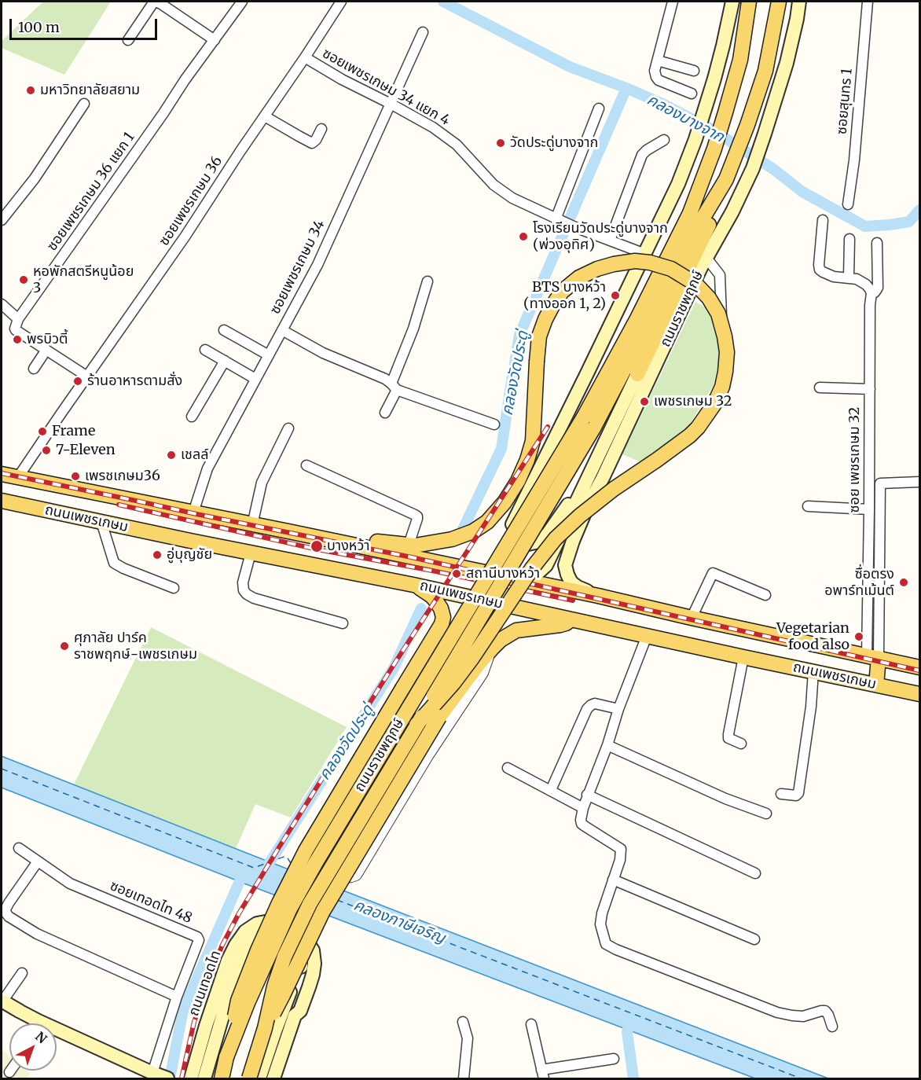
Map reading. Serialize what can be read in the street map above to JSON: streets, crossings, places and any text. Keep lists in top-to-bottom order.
{
  "streets": {
    "main road": ["ถนนราชพฤกษ์", "ถนนเพชรเกษม", "ถนนเทอดไท"],
    "street": [
      "ซอยเพชรเกษม 34 แยก 4",
      "ซอยสุนทร 1",
      "ซอยเพชรเกษม 36 แยก 1",
      "ซอยเพชรเกษม 36",
      "ซอยเพชรเกษม 34",
      "ซอย เพชรเกษม 32",
      "ซอยเทอดไท 48"
    ]
  },
  "crossings": [
    ["ซอยเพชรเกษม 34 แยก 4", "ซอยเพชรเกษม 36"],
    ["ซอยเพชรเกษม 34 แยก 4", "ซอยเพชรเกษม 34"],
    ["ซอยเพชรเกษม 36", "ถนนเพชรเกษม"],
    ["ซอยเพชรเกษม 34", "ถนนเพชรเกษม"],
    ["ถนนราชพฤกษ์", "ถนนเพชรเกษม"],
    ["ซอย เพชรเกษม 32", "ถนนเพชรเกษม"]
  ],
  "water": ["คลองบางจาก", "คลองวัดประดู่", "คลองภาษีเจริญ"],
  "places": [
    "มหาวิทยาลัยสยาม",
    "วัดประดู่บางจาก",
    "โรงเรียนวัดประดู่บางจาก (พ่วงอุทิศ)",
    "หอพักสตรีหนูน้อย 3",
    "BTS บางหว้า (ทางออก 1, 2)",
    "พรบิวตี้",
    "ร้านอาหารตามสั่ง",
    "เพชรเกษม 32",
    "Frame",
    "7-Eleven",
    "เชลล์",
    "เพรชเกษม36",
    "บางหว้า",
    "อู่บุญชัย",
    "สถานีบางหว้า",
    "ซื่อตรง อพาร์ทเม้นต์",
    "Vegetarian food also",
    "ศุภาลัย ปาร์ค ราชพฤกษ์-เพชรเกษม"
  ],
  "scale_bar": "100 m",
  "north": "top right"
}
